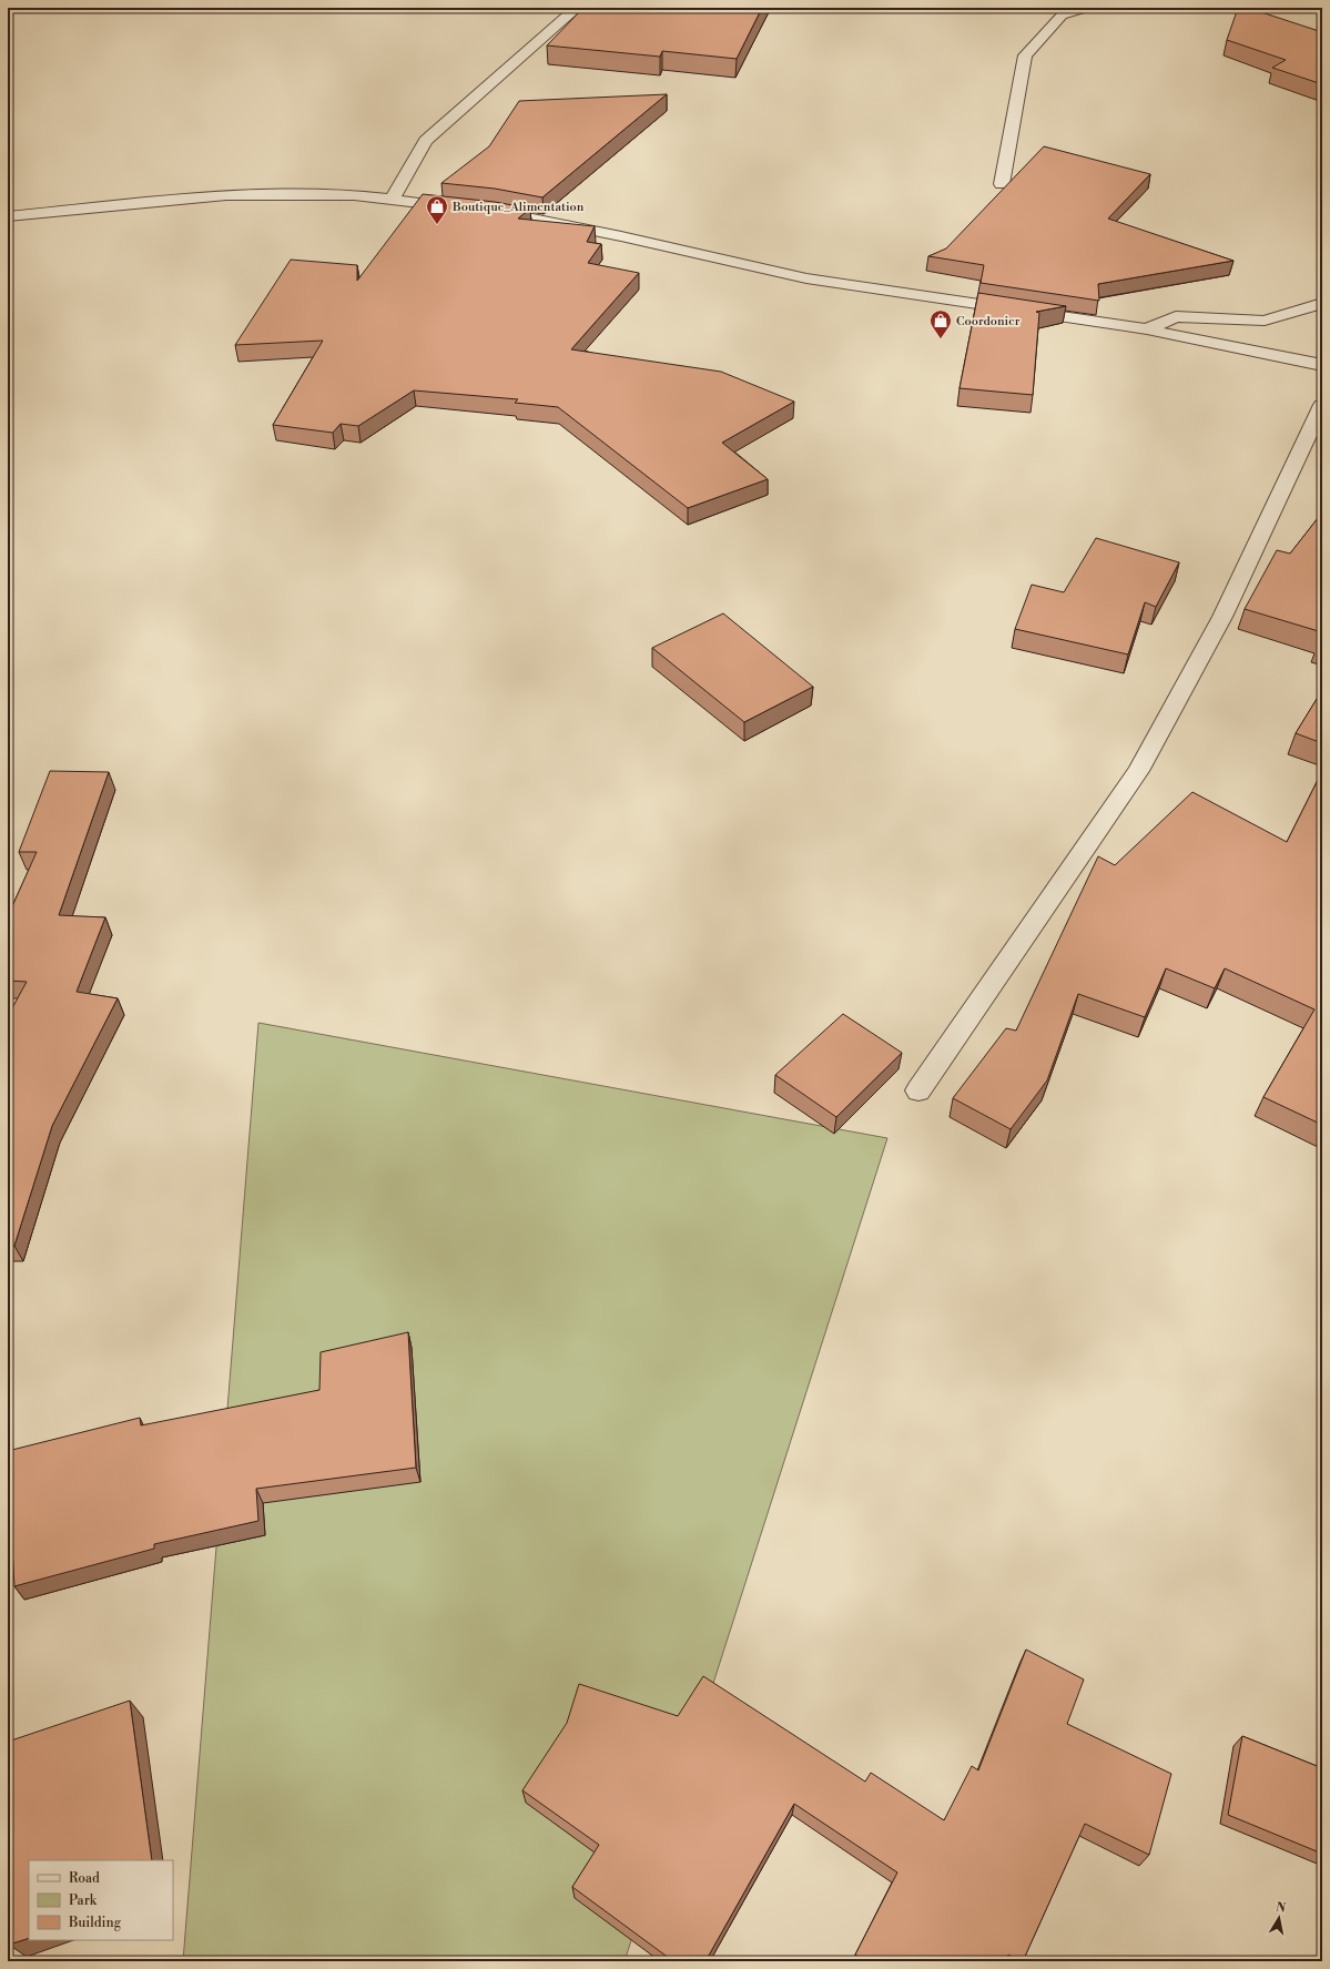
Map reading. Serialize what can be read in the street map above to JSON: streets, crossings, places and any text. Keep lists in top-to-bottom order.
{
  "places": {
    "shop": ["Boutique_Alimentation", "Coordonier"]
  },
  "legend": ["Road", "Park", "Building"],
  "north": "top"
}
